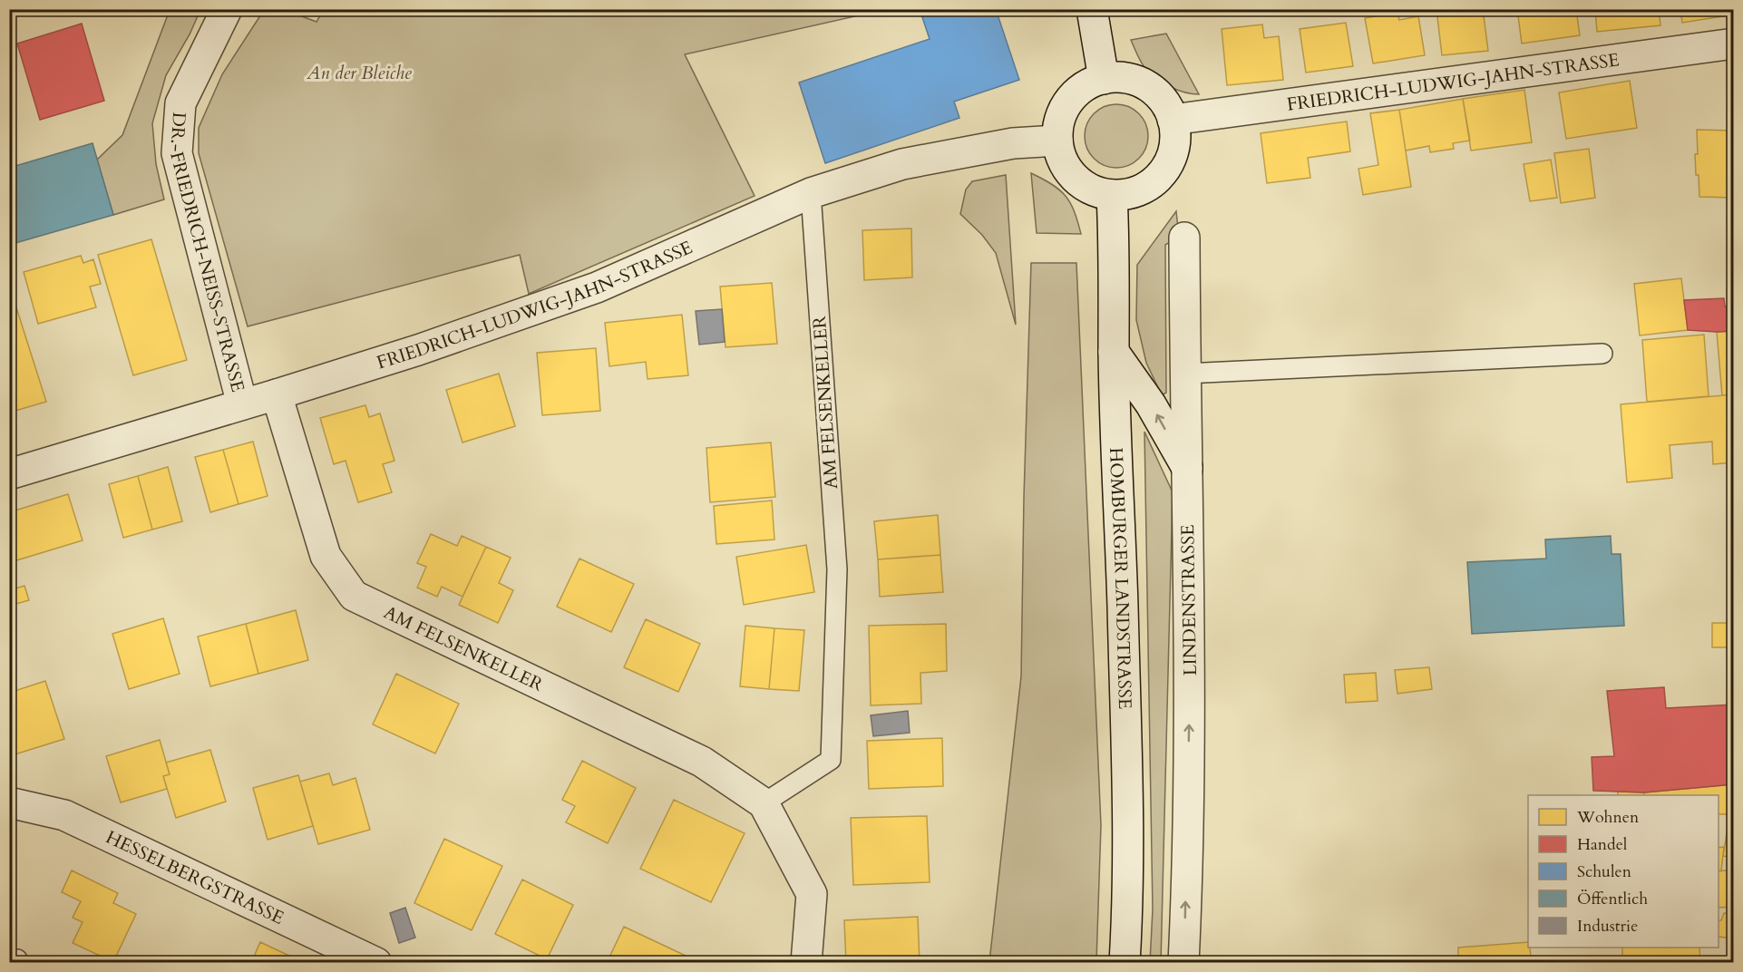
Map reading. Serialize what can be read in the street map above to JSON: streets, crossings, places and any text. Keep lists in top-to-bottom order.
{
  "streets": {
    "street": [
      "FRIEDRICH-LUDWIG-JAHN-STRASSE",
      "DR.-FRIEDRICH-NEISS-STRASSE",
      "AM FELSENKELLER",
      "HOMBURGER LANDSTRASSE",
      "LINDENSTRASSE",
      "HESSELBERGSTRASSE"
    ]
  },
  "crossings": [
    ["FRIEDRICH-LUDWIG-JAHN-STRASSE", "DR.-FRIEDRICH-NEISS-STRASSE"],
    ["FRIEDRICH-LUDWIG-JAHN-STRASSE", "AM FELSENKELLER"],
    ["FRIEDRICH-LUDWIG-JAHN-STRASSE", "HOMBURGER LANDSTRASSE"]
  ],
  "one_way": ["LINDENSTRASSE"],
  "parks": ["An der Bleiche"],
  "legend": [
    "Wohnen",
    "Handel",
    "Schulen",
    "Öffentlich",
    "Industrie"
  ]
}
